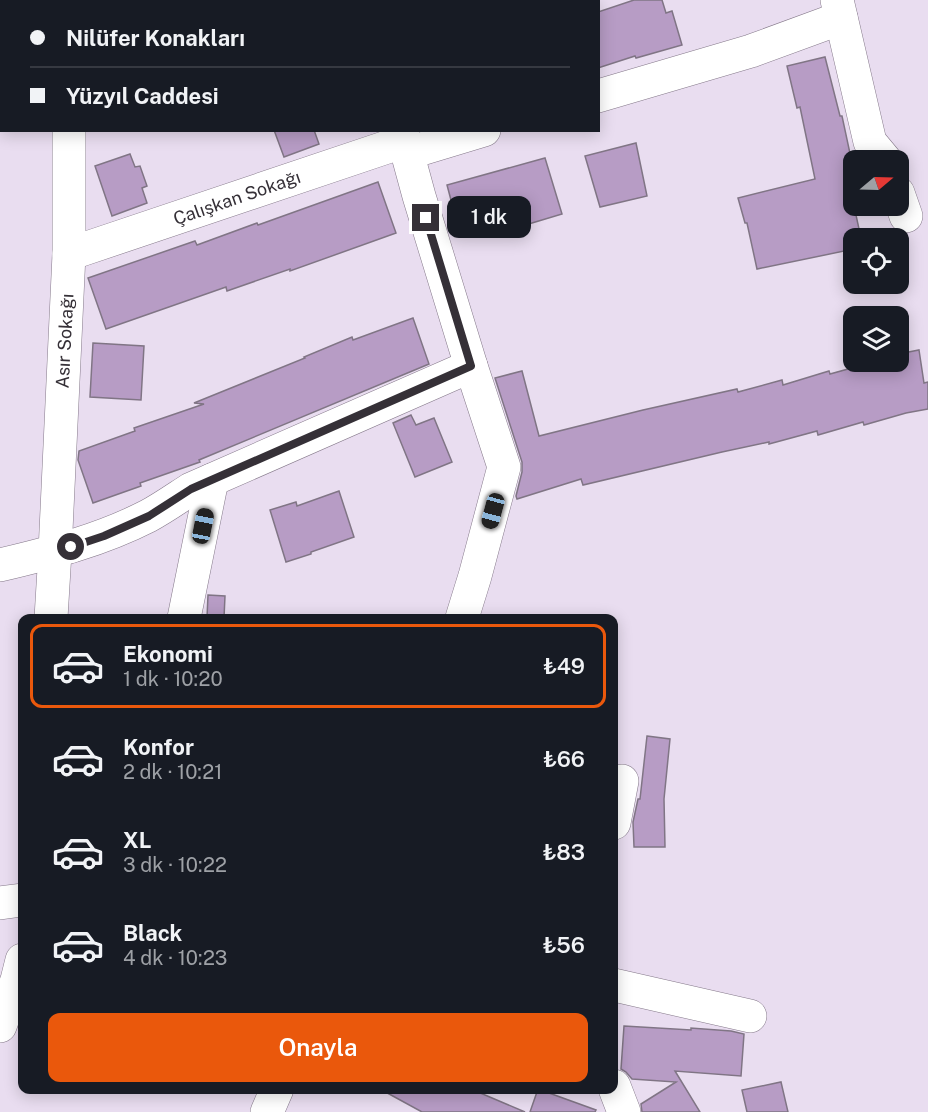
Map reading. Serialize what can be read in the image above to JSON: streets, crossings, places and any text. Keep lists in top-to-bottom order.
{
  "streets": {
    "street": ["Çalışkan Sokağı", "Asır Sokağı"]
  },
  "crossings": [
    ["Çalışkan Sokağı", "Asır Sokağı"]
  ],
  "north": "right",
  "page": {
    "banner": ["Nilüfer Konakları", "Yüzyıl Caddesi"],
    "bubble": "1 dk",
    "list": [
      {
        "name": "Ekonomi",
        "note": "1 dk · 10:20",
        "value": "₺49"
      },
      {
        "name": "Konfor",
        "note": "2 dk · 10:21",
        "value": "₺66"
      },
      {
        "name": "XL",
        "note": "3 dk · 10:22",
        "value": "₺83"
      },
      {
        "name": "Black",
        "note": "4 dk · 10:23",
        "value": "₺56"
      }
    ],
    "buttons": "Onayla"
  }
}
